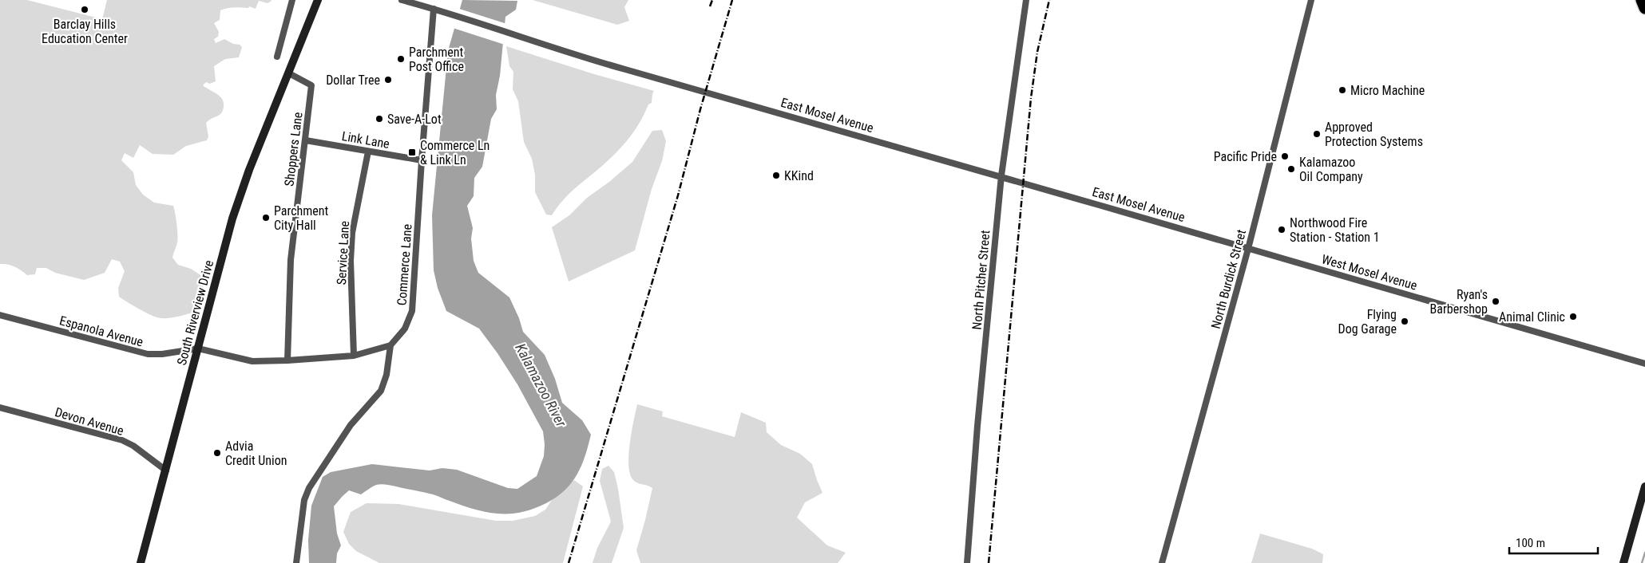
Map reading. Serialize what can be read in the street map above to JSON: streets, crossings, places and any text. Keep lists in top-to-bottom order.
{
  "streets": {
    "street": [
      "East Mosel Avenue",
      "Link Lane",
      "Shoppers Lane",
      "Service Lane",
      "Commerce Lane",
      "West Mosel Avenue",
      "North Burdick Street",
      "North Pitcher Street",
      "South Riverview Drive",
      "Espanola Avenue",
      "Devon Avenue"
    ]
  },
  "crossings": [
    ["East Mosel Avenue", "Commerce Lane"],
    ["East Mosel Avenue", "West Mosel Avenue"],
    ["East Mosel Avenue", "North Burdick Street"],
    ["East Mosel Avenue", "North Pitcher Street"],
    ["Link Lane", "Shoppers Lane"],
    ["Link Lane", "Service Lane"],
    ["Link Lane", "Commerce Lane"],
    ["Shoppers Lane", "South Riverview Drive"],
    ["West Mosel Avenue", "North Burdick Street"],
    ["South Riverview Drive", "Espanola Avenue"],
    ["South Riverview Drive", "Devon Avenue"]
  ],
  "water": ["Kalamazoo River"],
  "places": {
    "other": [
      "Barclay Hills Education Center",
      "Parchment Post Office",
      "Dollar Tree",
      "Micro Machine",
      "Save-A-Lot",
      "Approved Protection Systems",
      "Pacific Pride",
      "Kalamazoo Oil Company",
      "KKind",
      "Parchment City Hall",
      "Northwood Fire Station - Station 1",
      "Ryan's Barbershop",
      "Animal Clinic",
      "Flying Dog Garage",
      "Advia Credit Union"
    ],
    "transit": ["Commerce Ln & Link Ln"]
  },
  "scale_bar": "100 m"
}
